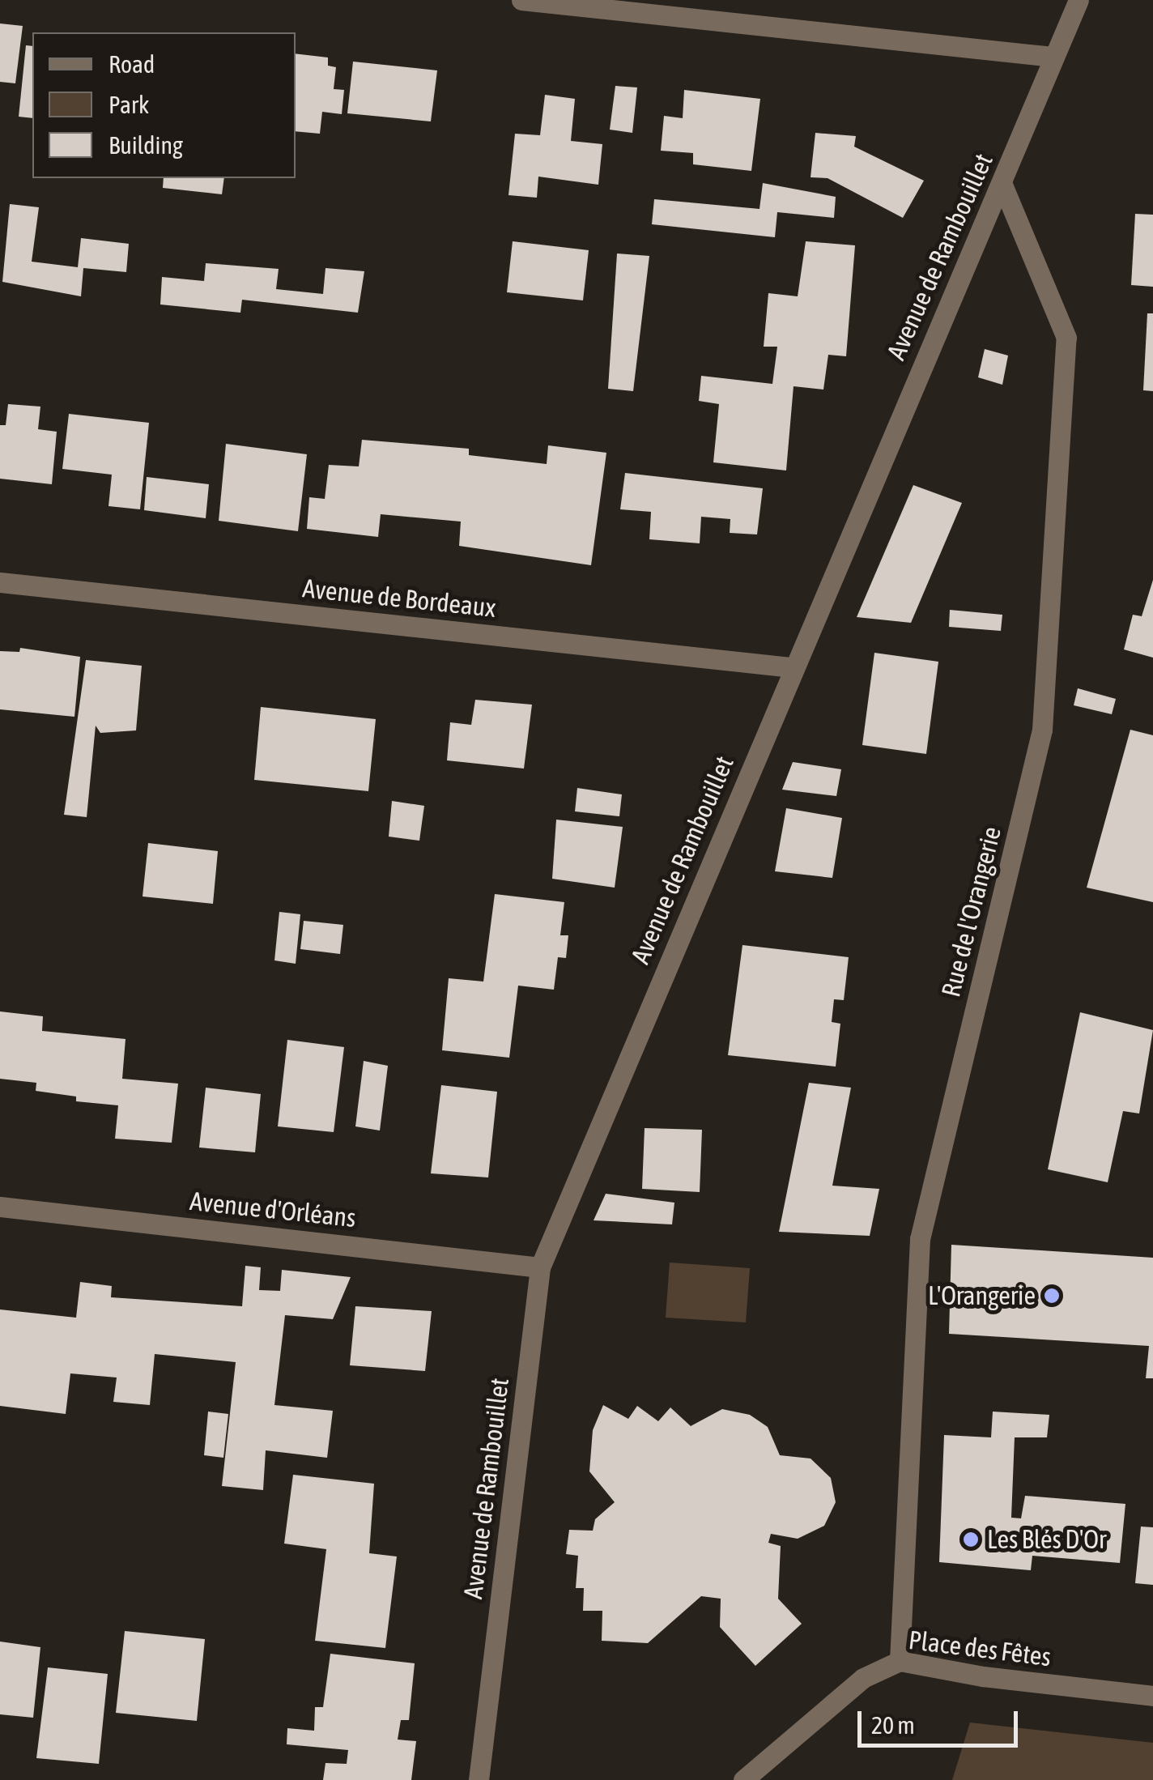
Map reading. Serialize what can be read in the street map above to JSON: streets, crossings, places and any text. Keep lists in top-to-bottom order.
{
  "streets": {
    "street": [
      "Avenue de Rambouillet",
      "Avenue de Bordeaux",
      "Rue de l'Orangerie",
      "Avenue d'Orléans",
      "Place des Fêtes"
    ]
  },
  "crossings": [
    ["Avenue de Rambouillet", "Avenue de Bordeaux"],
    ["Avenue de Rambouillet", "Rue de l'Orangerie"],
    ["Avenue de Rambouillet", "Avenue d'Orléans"],
    ["Rue de l'Orangerie", "Place des Fêtes"]
  ],
  "places": ["L'Orangerie", "Les Blés D'Or"],
  "legend": ["Road", "Park", "Building"],
  "scale_bar": "20 m"
}
